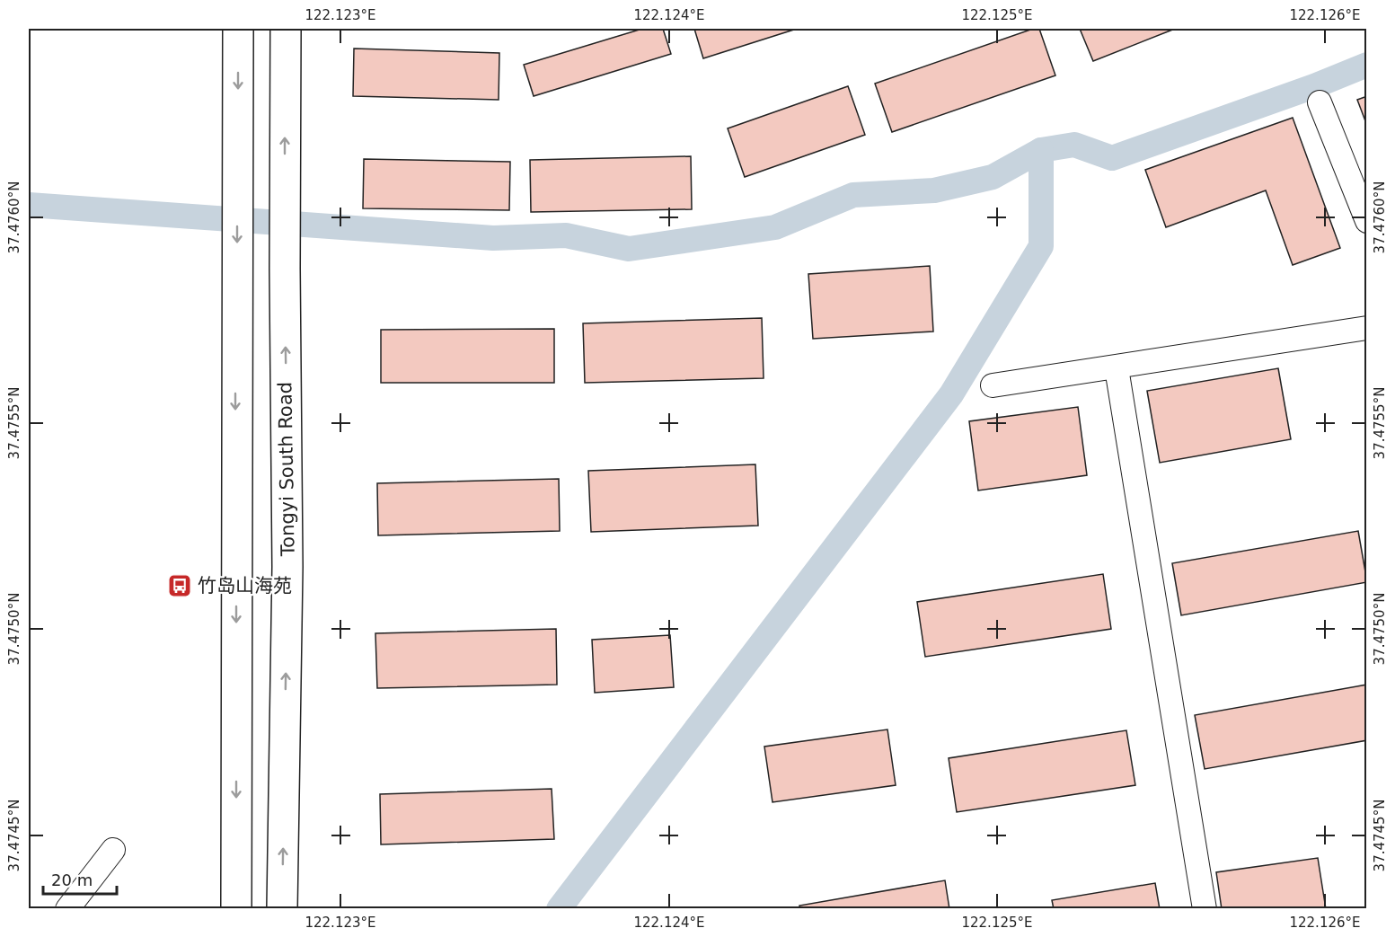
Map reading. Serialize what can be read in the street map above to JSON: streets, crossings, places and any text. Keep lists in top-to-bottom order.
{
  "streets": {
    "main road": ["Tongyi South Road"]
  },
  "places": {
    "bus stop": ["竹岛山海苑"]
  },
  "scale_bar": "20 m",
  "coordinates": [
    "122.123°E",
    "122.124°E",
    "122.125°E",
    "122.126°E",
    "37.4760°N",
    "37.4755°N",
    "37.4750°N",
    "37.4745°N"
  ]
}
